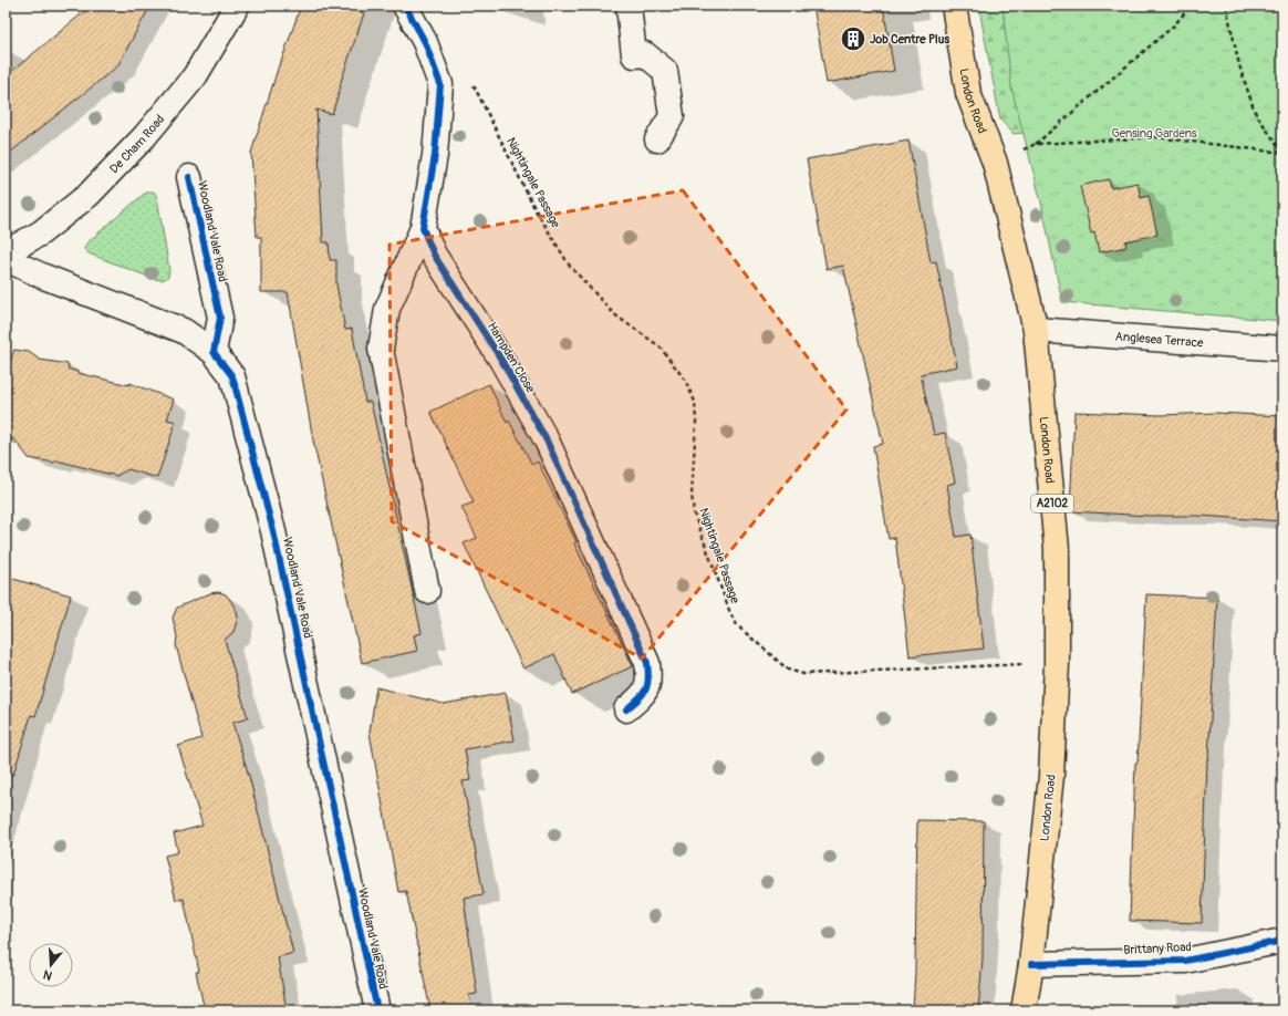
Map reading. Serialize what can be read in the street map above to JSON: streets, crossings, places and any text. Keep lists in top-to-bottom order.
{
  "streets": {
    "main road": ["London Road", "A2102"],
    "street": [
      "De Cham Road",
      "Woodland Vale Road",
      "Anglesea Terrace",
      "Hampden Close",
      "Brittany Road"
    ],
    "path": ["Nightingale Passage"]
  },
  "crossings": [
    ["London Road", "Nightingale Passage"],
    ["London Road", "Anglesea Terrace"],
    ["London Road", "Brittany Road"]
  ],
  "parks": ["Gensing Gardens"],
  "places": {
    "building": ["Job Centre Plus"]
  },
  "north": "bottom"
}
